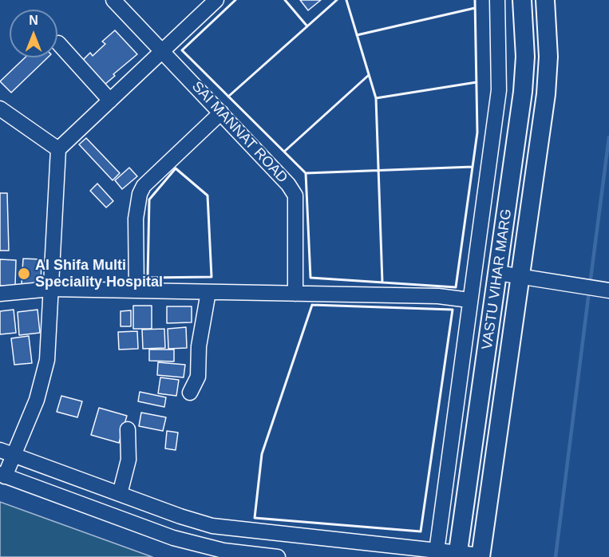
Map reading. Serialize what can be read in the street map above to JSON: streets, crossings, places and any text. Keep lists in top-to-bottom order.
{
  "streets": {
    "main road": ["VASTU VIHAR MARG"],
    "street": ["SAI MANNAT ROAD"]
  },
  "places": ["Al Shifa Multi Speciality Hospital"],
  "north": "top"
}
